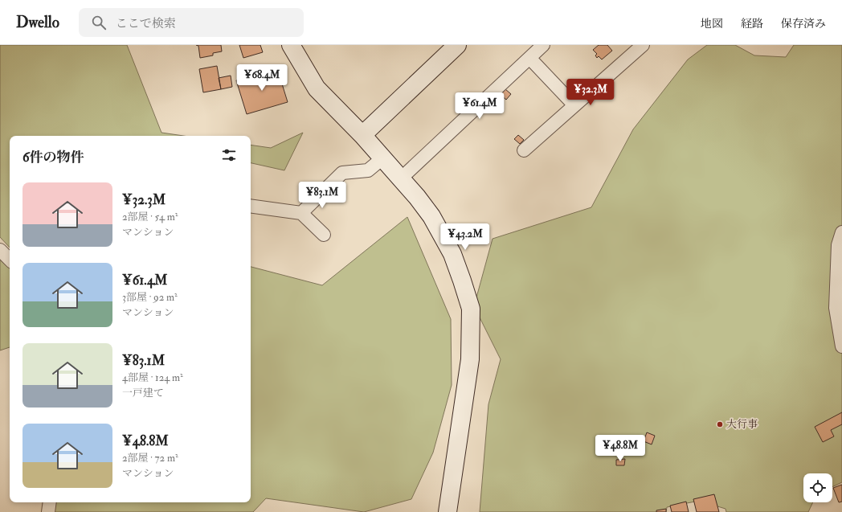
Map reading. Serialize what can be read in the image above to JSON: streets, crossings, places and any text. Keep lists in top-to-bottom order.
{
  "places": ["大行事"],
  "page": {
    "header": "Dwello",
    "search": "ここで検索",
    "nav": ["地図", "経路", "保存済み"],
    "price": [
      "¥68.4M",
      "¥32.3M",
      "¥61.4M",
      "¥83.1M",
      "¥43.2M",
      "¥48.8M"
    ],
    "heading": "6件の物件",
    "list": [
      {
        "name": "¥32.3M",
        "note": "2部屋 · 54 m² · マンション"
      },
      {
        "name": "¥61.4M",
        "note": "3部屋 · 92 m² · マンション"
      },
      {
        "name": "¥83.1M",
        "note": "4部屋 · 124 m² · 一戸建て"
      },
      {
        "name": "¥48.8M",
        "note": "2部屋 · 72 m² · マンション"
      }
    ]
  }
}
